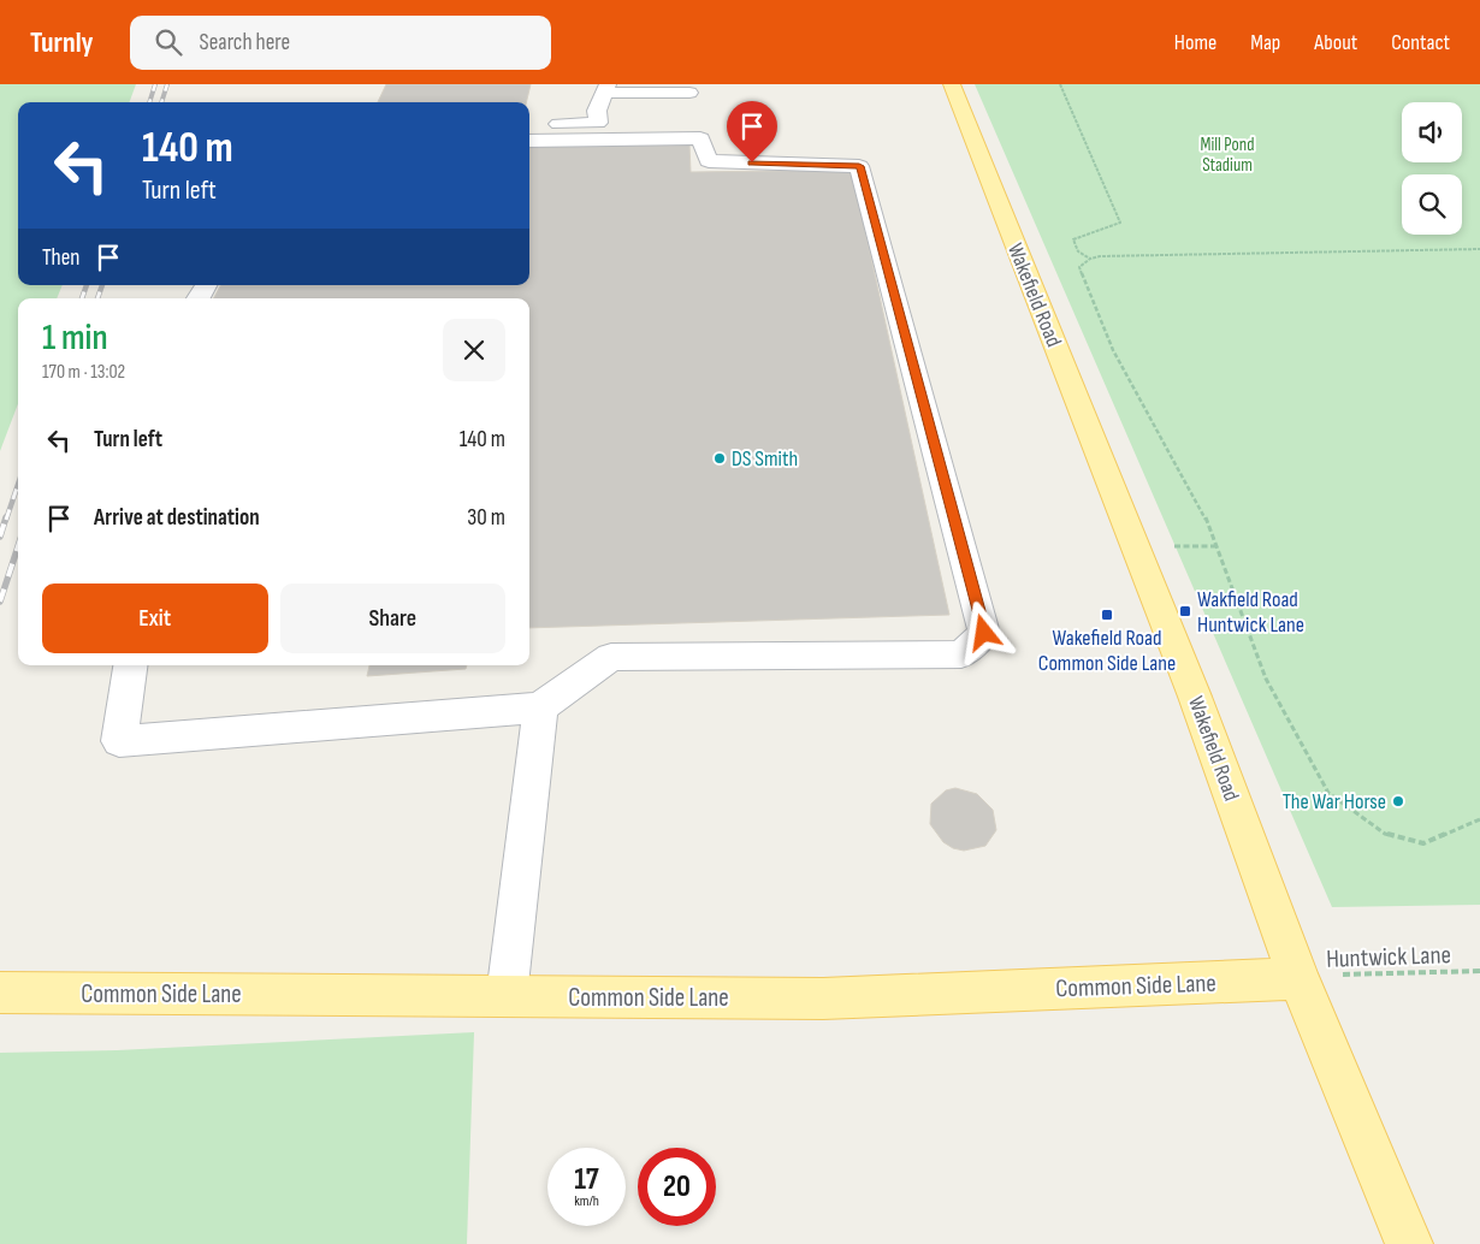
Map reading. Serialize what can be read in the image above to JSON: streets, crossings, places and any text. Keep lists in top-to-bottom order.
{
  "streets": {
    "main road": ["Wakefield Road", "Common Side Lane"],
    "path": ["Huntwick Lane"]
  },
  "crossings": [
    ["Wakefield Road", "Huntwick Lane"],
    ["Wakefield Road", "Common Side Lane"],
    ["Huntwick Lane", "Common Side Lane"]
  ],
  "parks": ["Mill Pond Stadium"],
  "places": {
    "other": ["DS Smith", "The War Horse"],
    "transit": ["Wakfield Road Huntwick Lane", "Wakefield Road Common Side Lane"]
  },
  "page": {
    "header": "Turnly",
    "search": "Search here",
    "nav": [
      "Home",
      "Map",
      "About",
      "Contact"
    ],
    "turn": ["140 m", "Turn left"],
    "then": "Then",
    "heading": ["1 min", "170 m · 13:02"],
    "list": [
      {
        "name": "Turn left",
        "value": "140 m"
      },
      {
        "name": "Arrive at destination",
        "value": "30 m"
      }
    ],
    "buttons": ["Exit", "Share"],
    "speed": "17 km/h",
    "limit": "20"
  }
}
